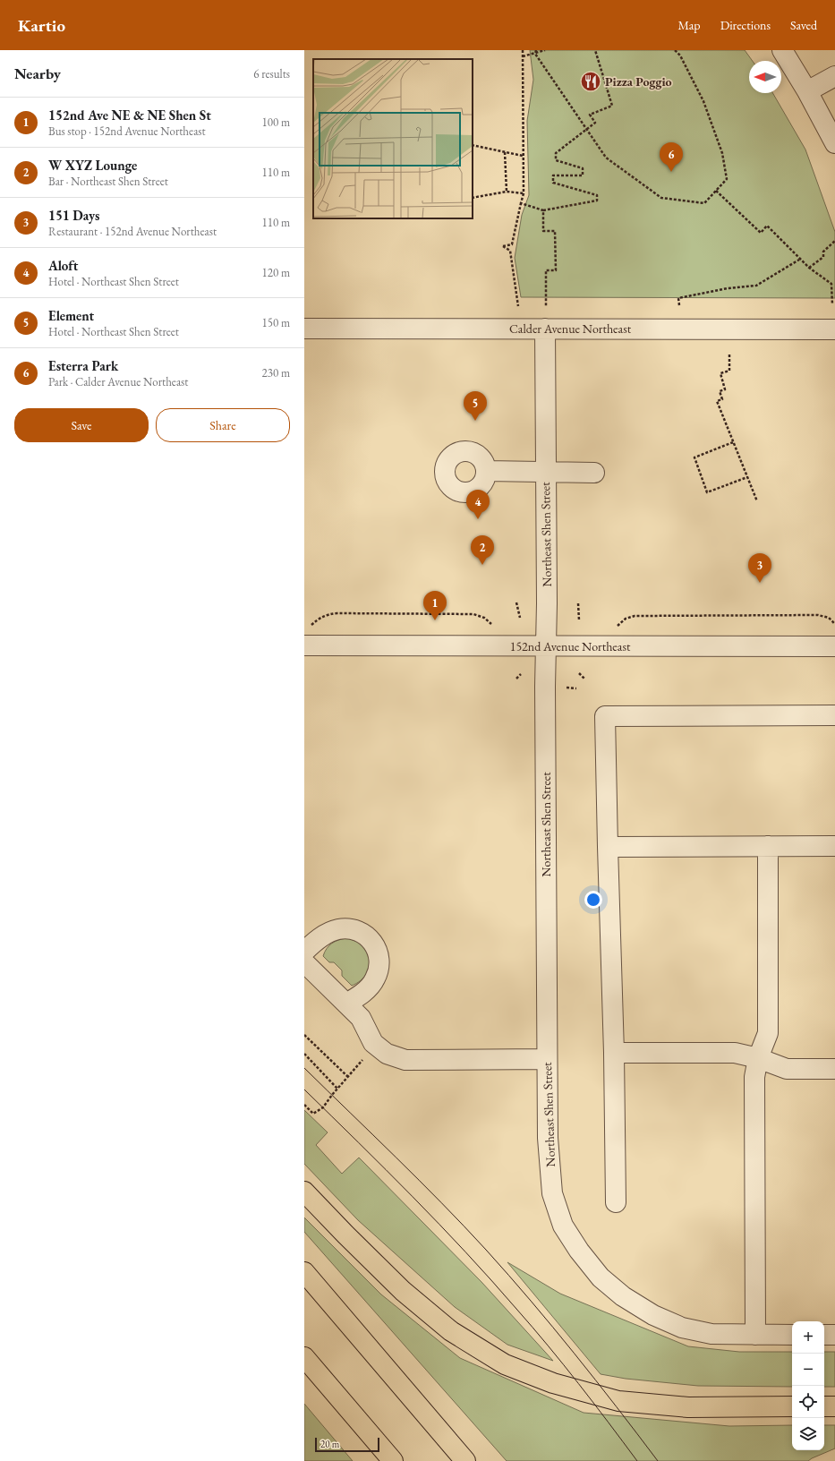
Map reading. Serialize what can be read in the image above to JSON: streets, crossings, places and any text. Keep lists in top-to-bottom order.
{
  "streets": {
    "street": ["Calder Avenue Northeast", "Northeast Shen Street", "152nd Avenue Northeast"]
  },
  "crossings": [
    ["Calder Avenue Northeast", "Northeast Shen Street"],
    ["Northeast Shen Street", "152nd Avenue Northeast"]
  ],
  "places": {
    "restaurant": ["Pizza Poggio"]
  },
  "scale_bar": "20 m",
  "north": "left",
  "page": {
    "header": "Kartio",
    "nav": ["Map", "Directions", "Saved"],
    "heading": ["Nearby", "6 results"],
    "list": [
      {
        "mark": "1",
        "name": "152nd Ave NE & NE Shen St",
        "note": "Bus stop · 152nd Avenue Northeast",
        "value": "100 m"
      },
      {
        "mark": "2",
        "name": "W XYZ Lounge",
        "note": "Bar · Northeast Shen Street",
        "value": "110 m"
      },
      {
        "mark": "3",
        "name": "151 Days",
        "note": "Restaurant · 152nd Avenue Northeast",
        "value": "110 m"
      },
      {
        "mark": "4",
        "name": "Aloft",
        "note": "Hotel · Northeast Shen Street",
        "value": "120 m"
      },
      {
        "mark": "5",
        "name": "Element",
        "note": "Hotel · Northeast Shen Street",
        "value": "150 m"
      },
      {
        "mark": "6",
        "name": "Esterra Park",
        "note": "Park · Calder Avenue Northeast",
        "value": "230 m"
      }
    ],
    "pins": [
      "6",
      "5",
      "4",
      "2",
      "3",
      "1"
    ],
    "buttons": ["Save", "Share"],
    "map_buttons": ["+", "−"],
    "scale": "20 m"
  }
}
